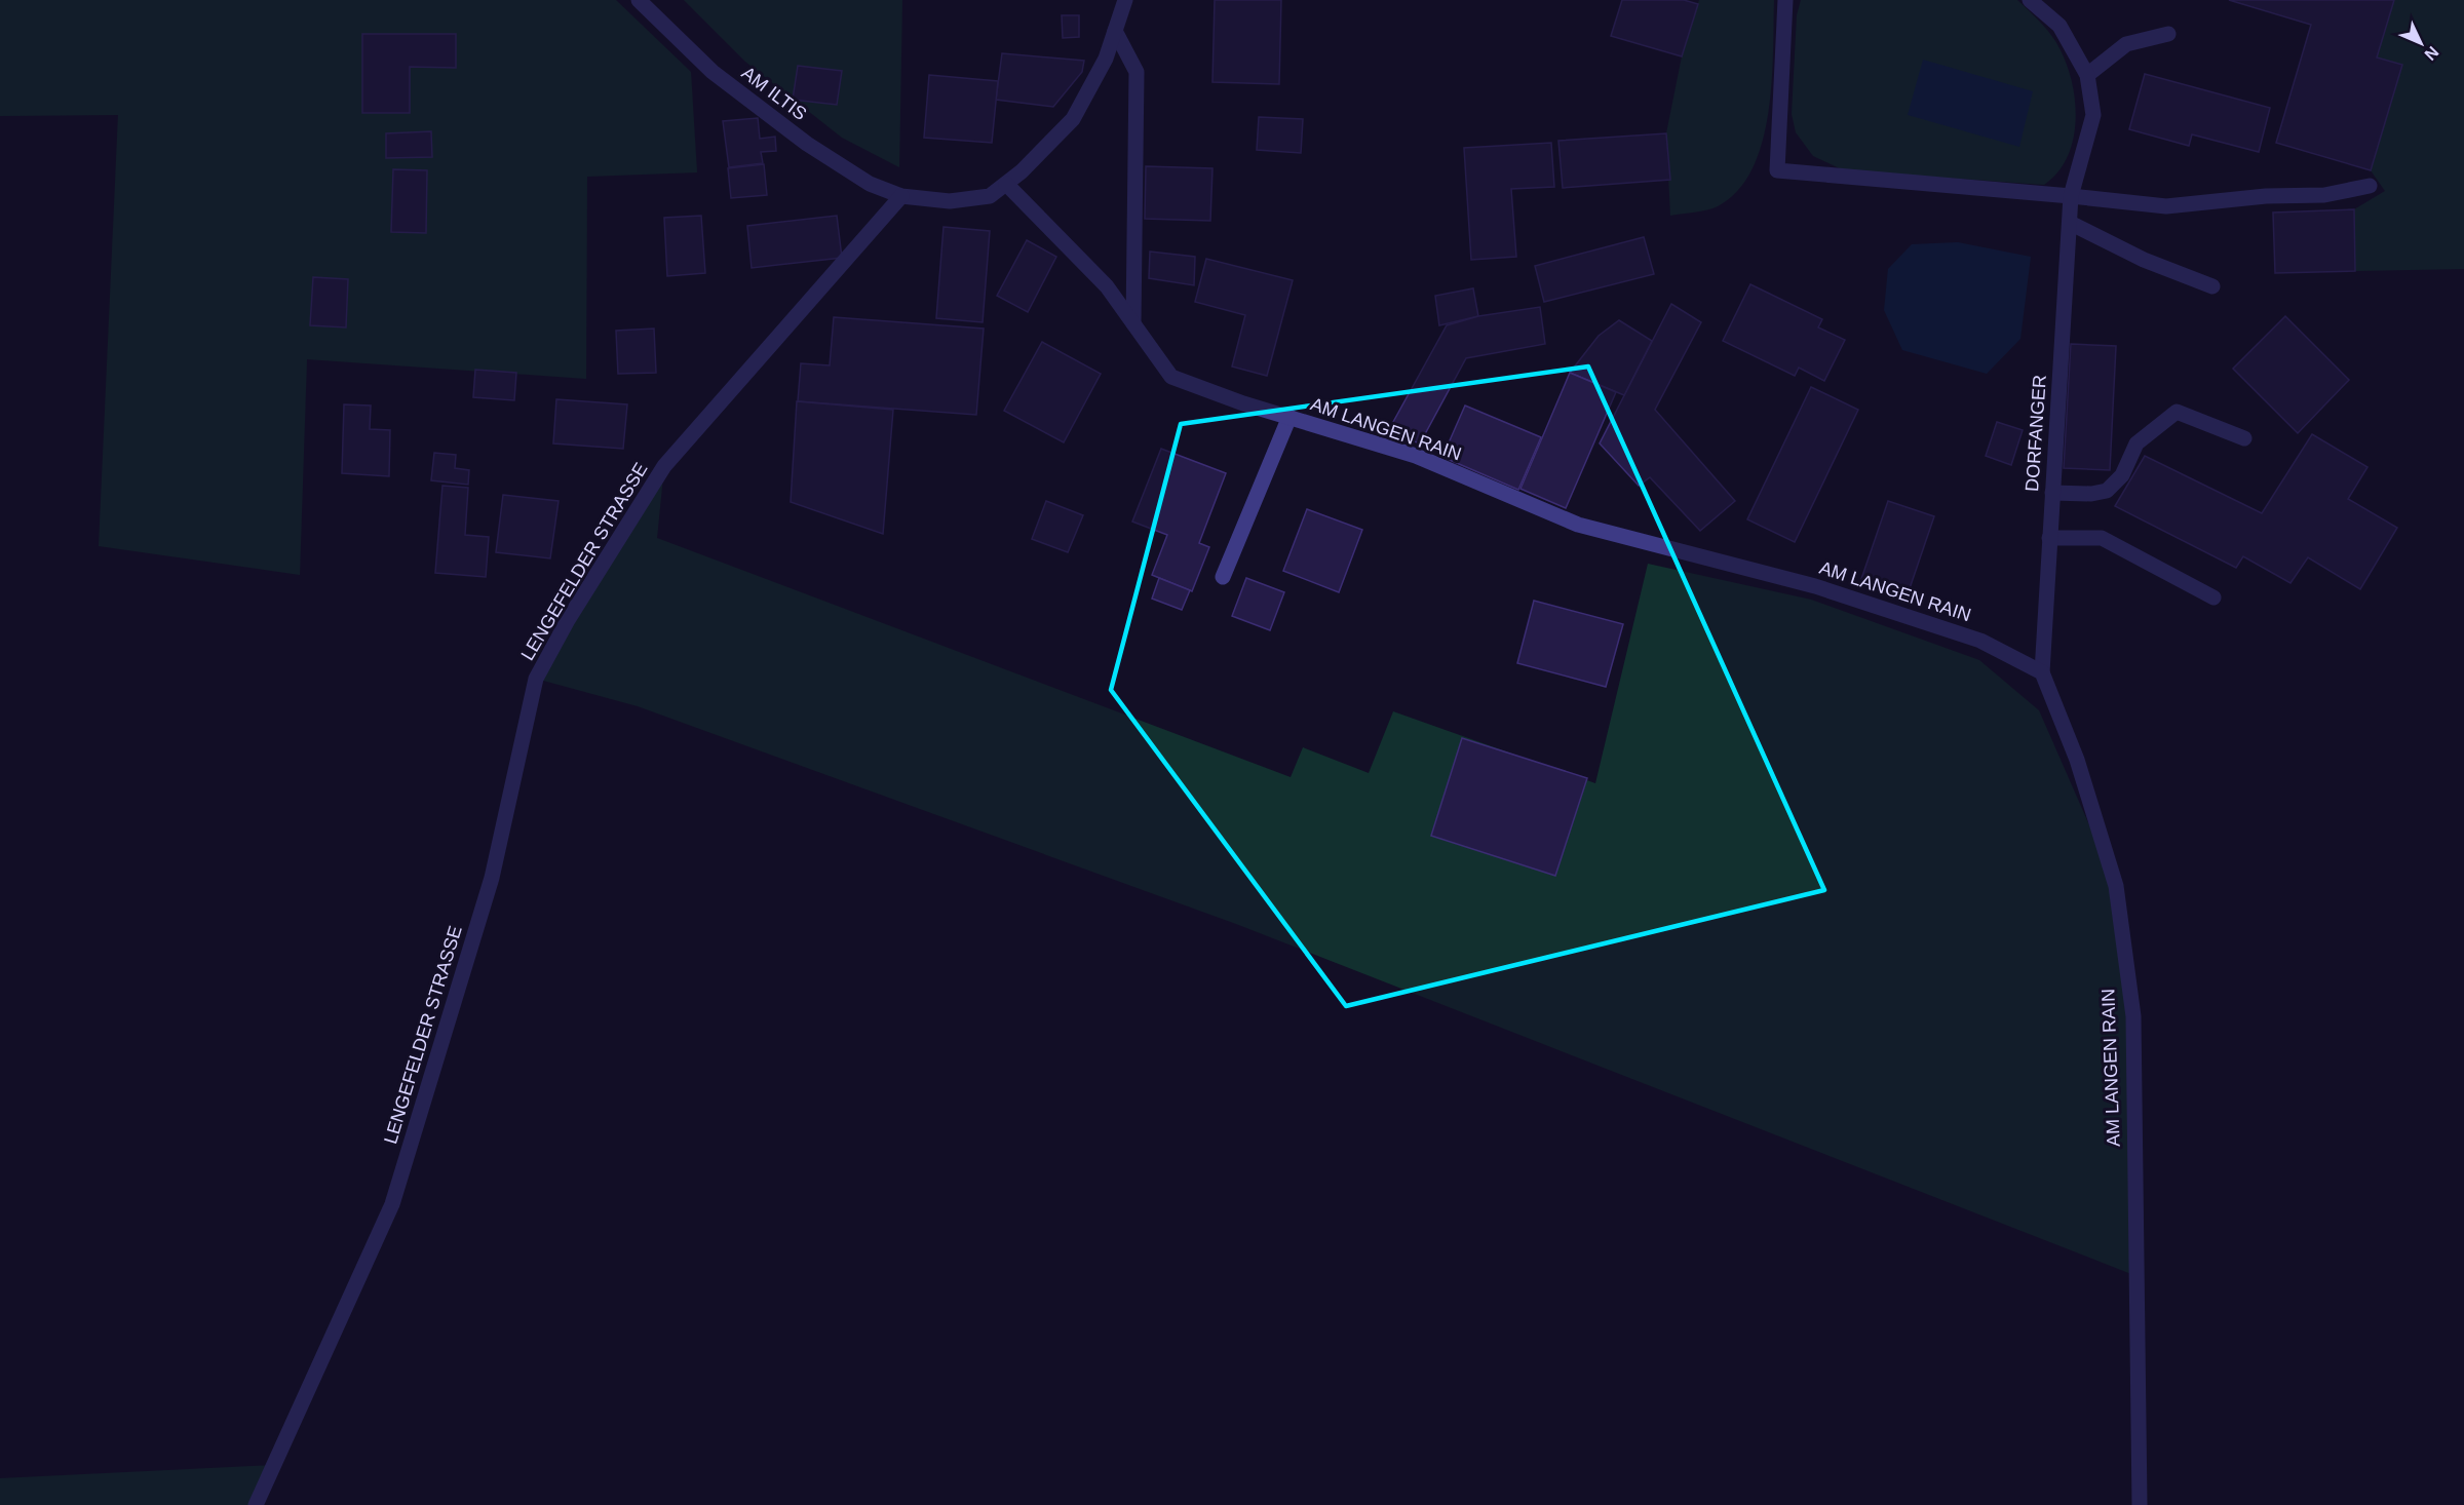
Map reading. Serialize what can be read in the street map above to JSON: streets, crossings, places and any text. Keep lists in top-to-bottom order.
{
  "streets": {
    "street": [
      "AM ILTIS",
      "AM LANGEN RAIN",
      "DORFANGER",
      "LENGEFELDER STRASSE"
    ]
  },
  "crossings": [
    ["AM ILTIS", "LENGEFELDER STRASSE"],
    ["AM LANGEN RAIN", "DORFANGER"]
  ],
  "north": "bottom right"
}
